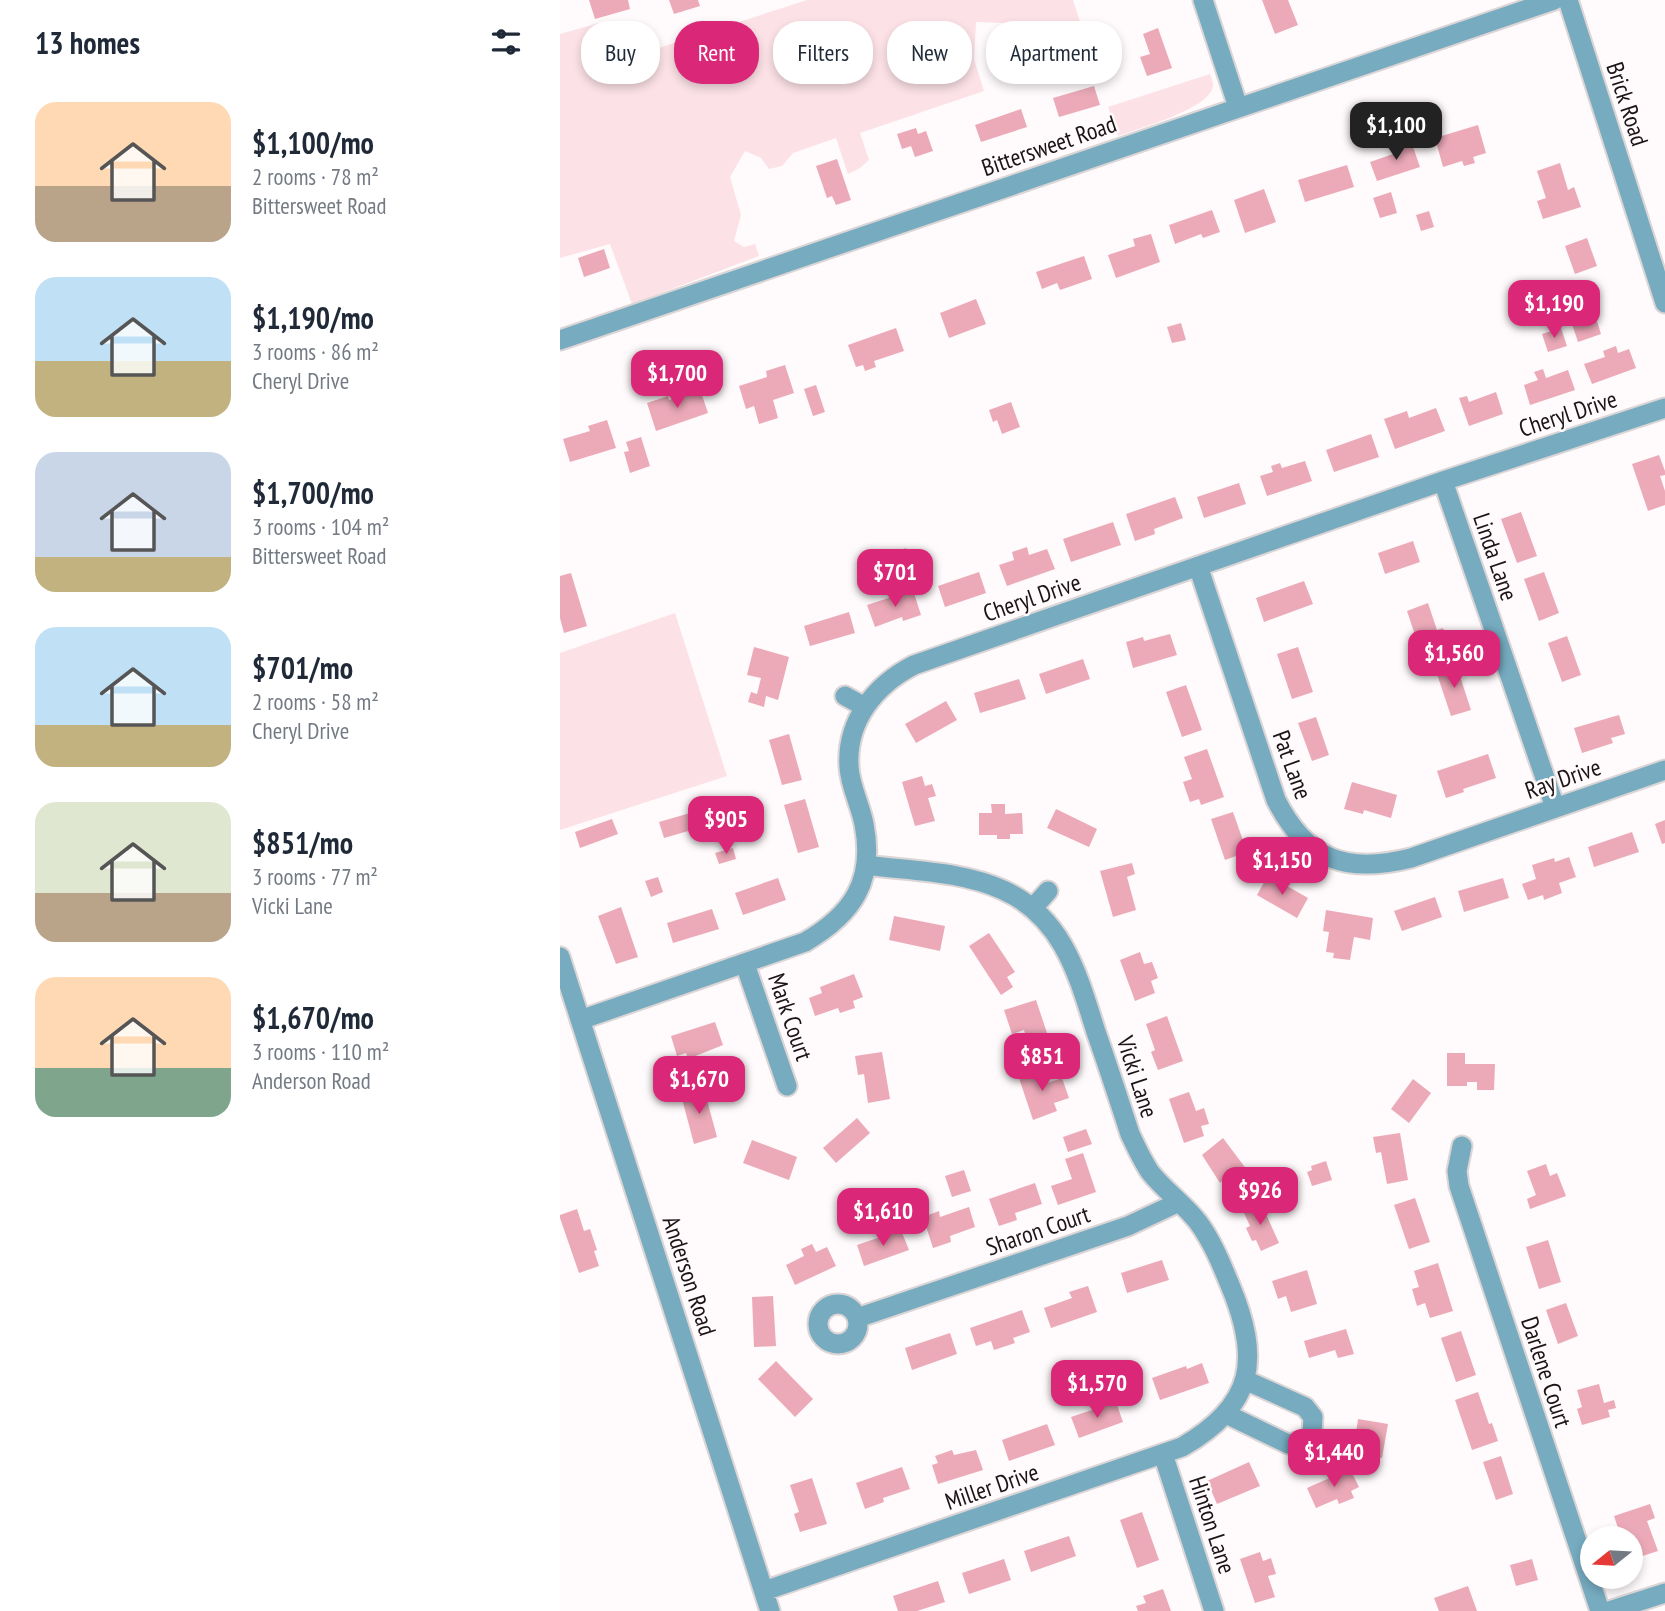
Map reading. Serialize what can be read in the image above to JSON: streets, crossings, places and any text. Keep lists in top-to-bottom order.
{
  "streets": {
    "street": [
      "Brick Road",
      "Bittersweet Road",
      "Cheryl Drive",
      "Linda Lane",
      "Pat Lane",
      "Ray Drive",
      "Mark Court",
      "Vicki Lane",
      "Sharon Court",
      "Anderson Road",
      "Darlene Court",
      "Miller Drive",
      "Hinton Lane"
    ]
  },
  "crossings": [
    ["Cheryl Drive", "Linda Lane"],
    ["Cheryl Drive", "Pat Lane"],
    ["Cheryl Drive", "Mark Court"],
    ["Cheryl Drive", "Vicki Lane"],
    ["Cheryl Drive", "Anderson Road"],
    ["Linda Lane", "Ray Drive"],
    ["Pat Lane", "Ray Drive"],
    ["Vicki Lane", "Sharon Court"],
    ["Vicki Lane", "Miller Drive"],
    ["Anderson Road", "Miller Drive"],
    ["Miller Drive", "Hinton Lane"]
  ],
  "north": "left",
  "page": {
    "heading": "13 homes",
    "chip": [
      "Buy",
      "Rent",
      "Filters",
      "New",
      "Apartment"
    ],
    "list": [
      {
        "name": "$1,100/mo",
        "note": "2 rooms · 78 m² · Bittersweet Road"
      },
      {
        "name": "$1,190/mo",
        "note": "3 rooms · 86 m² · Cheryl Drive"
      },
      {
        "name": "$1,700/mo",
        "note": "3 rooms · 104 m² · Bittersweet Road"
      },
      {
        "name": "$701/mo",
        "note": "2 rooms · 58 m² · Cheryl Drive"
      },
      {
        "name": "$851/mo",
        "note": "3 rooms · 77 m² · Vicki Lane"
      },
      {
        "name": "$1,670/mo",
        "note": "3 rooms · 110 m² · Anderson Road"
      }
    ],
    "price": [
      "$1,100",
      "$1,190",
      "$1,700",
      "$701",
      "$1,560",
      "$905",
      "$1,150",
      "$851",
      "$1,670",
      "$926",
      "$1,610",
      "$1,570",
      "$1,440"
    ]
  }
}
